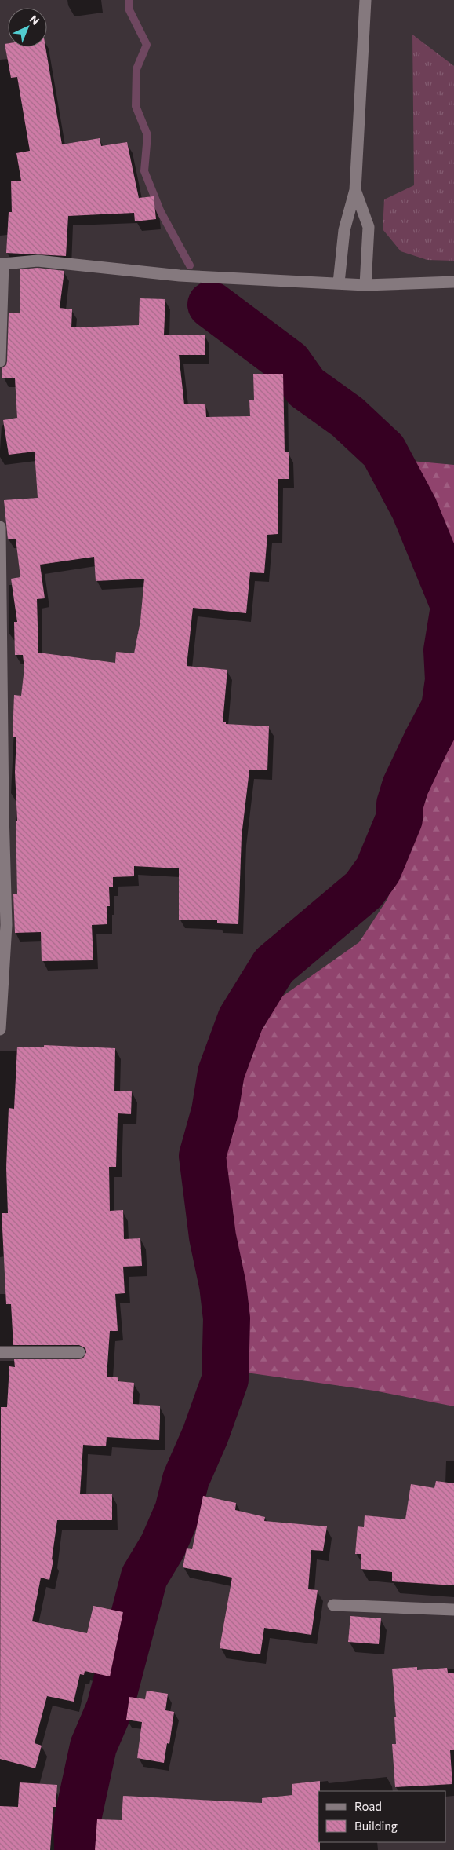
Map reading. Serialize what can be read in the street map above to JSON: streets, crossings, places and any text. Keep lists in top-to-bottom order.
{
  "legend": ["Road", "Building"],
  "north": "top right"
}
